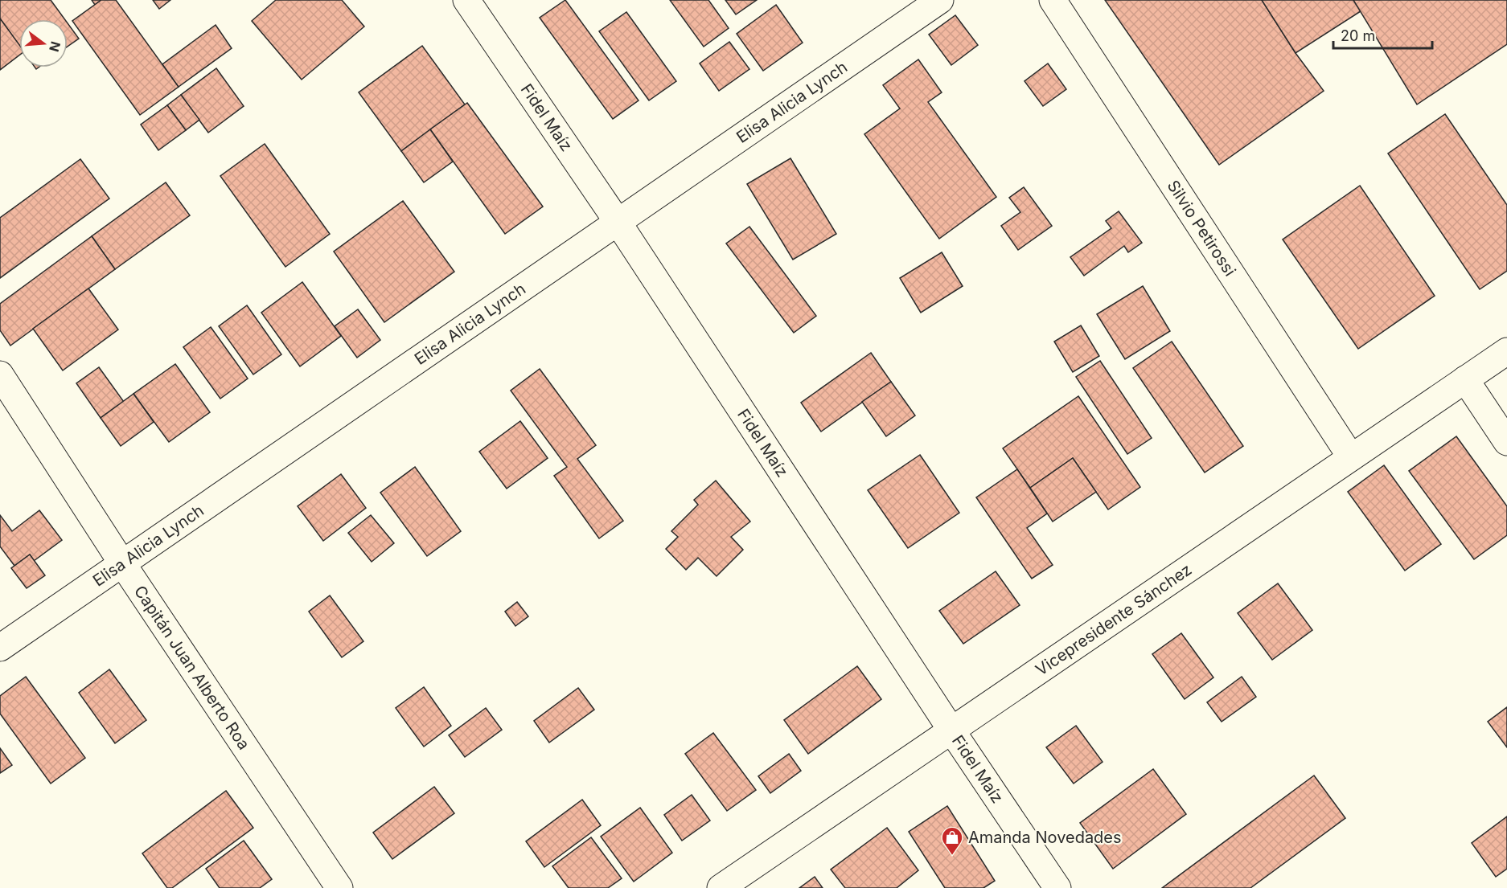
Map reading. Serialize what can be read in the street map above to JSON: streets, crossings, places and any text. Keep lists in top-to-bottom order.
{
  "streets": {
    "street": [
      "Elisa Alicia Lynch",
      "Fidel Maíz",
      "Silvio Petirossi",
      "Vicepresidente Sánchez",
      "Capitán Juan Alberto Roa"
    ]
  },
  "crossings": [
    ["Elisa Alicia Lynch", "Fidel Maíz"],
    ["Elisa Alicia Lynch", "Capitán Juan Alberto Roa"],
    ["Fidel Maíz", "Vicepresidente Sánchez"],
    ["Silvio Petirossi", "Vicepresidente Sánchez"]
  ],
  "places": {
    "shop": ["Amanda Novedades"]
  },
  "scale_bar": "20 m",
  "north": "right"
}
